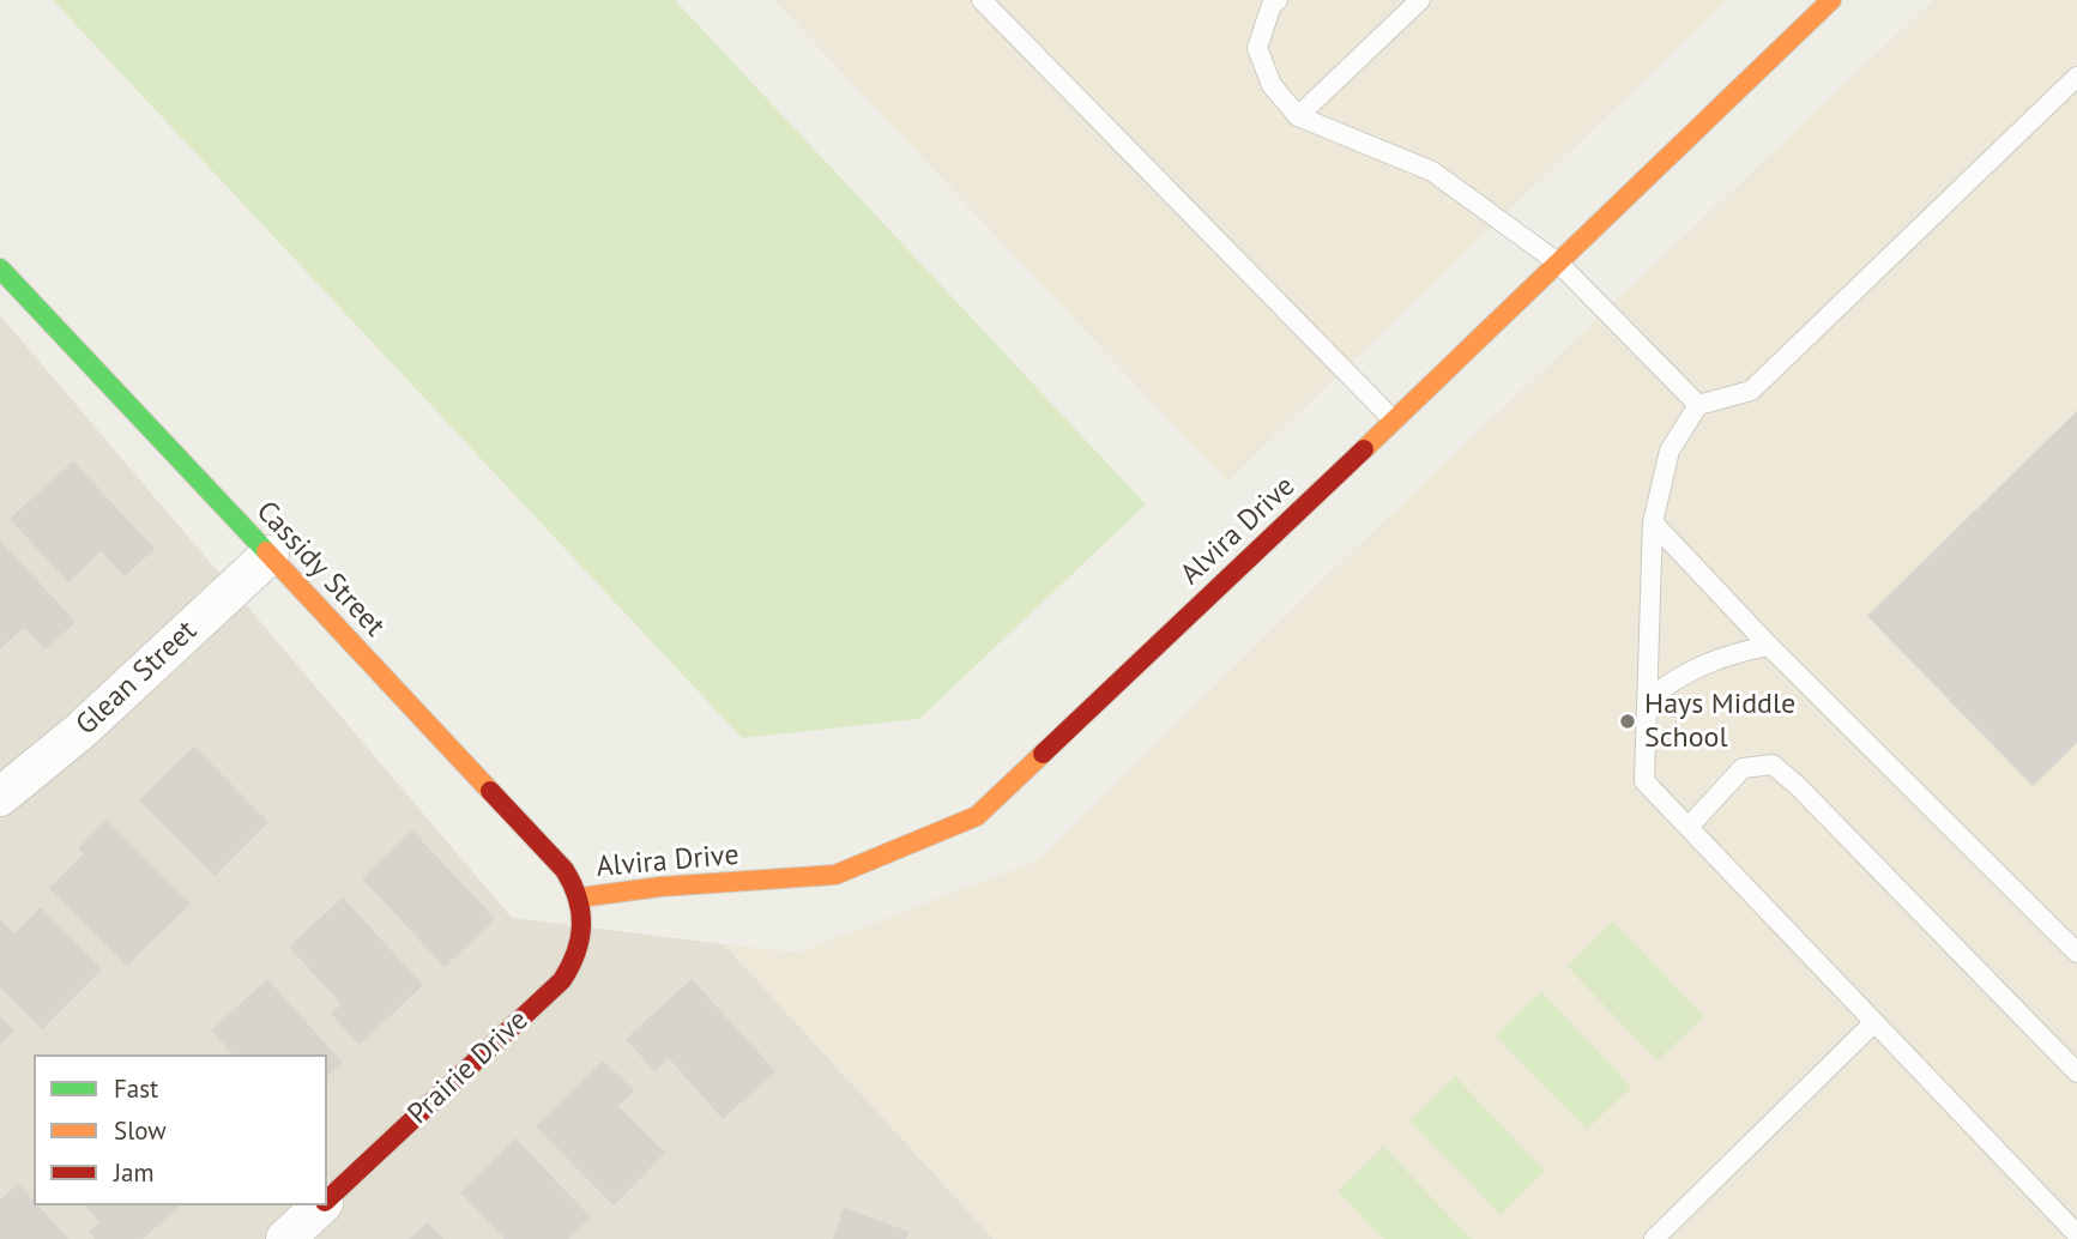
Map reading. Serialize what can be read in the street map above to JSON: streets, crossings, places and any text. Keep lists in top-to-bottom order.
{
  "streets": {
    "street": [
      "Alvira Drive",
      "Cassidy Street",
      "Glean Street",
      "Prairie Drive"
    ]
  },
  "crossings": [
    ["Alvira Drive", "Cassidy Street"],
    ["Cassidy Street", "Glean Street"],
    ["Cassidy Street", "Prairie Drive"]
  ],
  "places": ["Hays Middle School"],
  "legend": ["Fast", "Slow", "Jam"]
}
